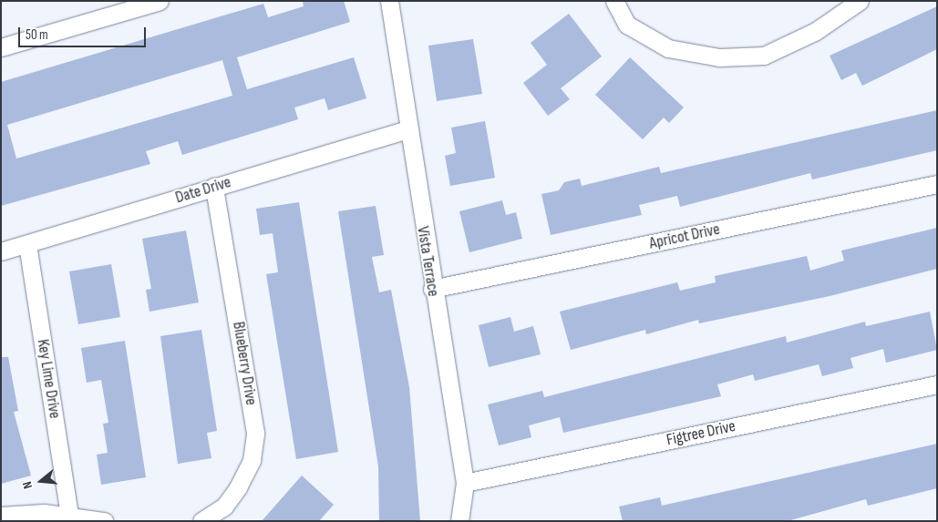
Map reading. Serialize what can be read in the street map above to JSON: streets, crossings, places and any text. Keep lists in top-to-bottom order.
{
  "streets": {
    "street": [
      "Date Drive",
      "Apricot Drive",
      "Vista Terrace",
      "Blueberry Drive",
      "Key Lime Drive",
      "Figtree Drive"
    ]
  },
  "crossings": [
    ["Date Drive", "Vista Terrace"],
    ["Date Drive", "Blueberry Drive"],
    ["Date Drive", "Key Lime Drive"],
    ["Apricot Drive", "Vista Terrace"],
    ["Vista Terrace", "Figtree Drive"]
  ],
  "scale_bar": "50 m",
  "north": "left"
}
